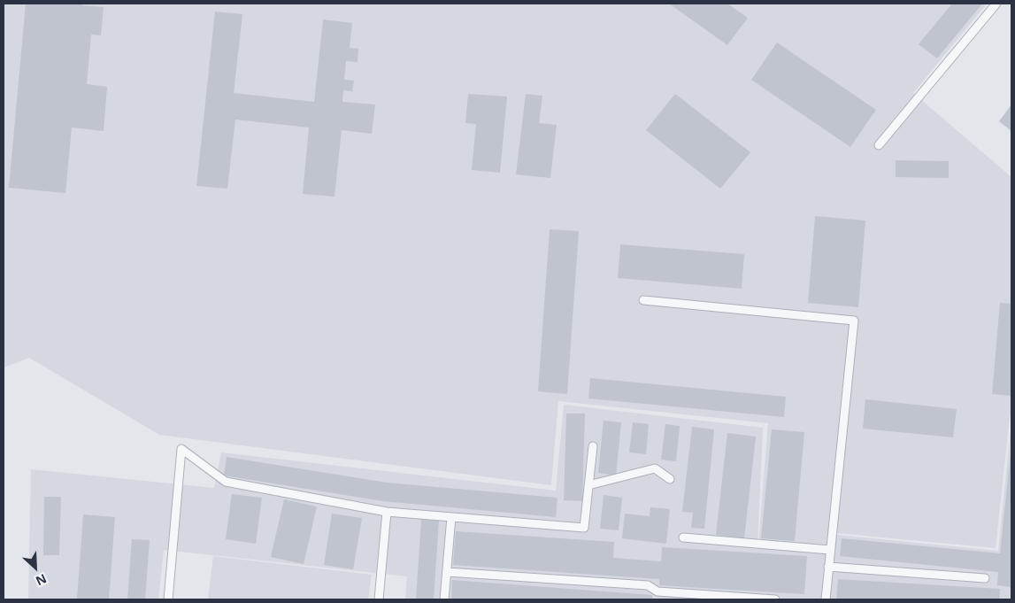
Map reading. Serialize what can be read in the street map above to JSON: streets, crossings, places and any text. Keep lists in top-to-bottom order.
{
  "north": "bottom right"
}
